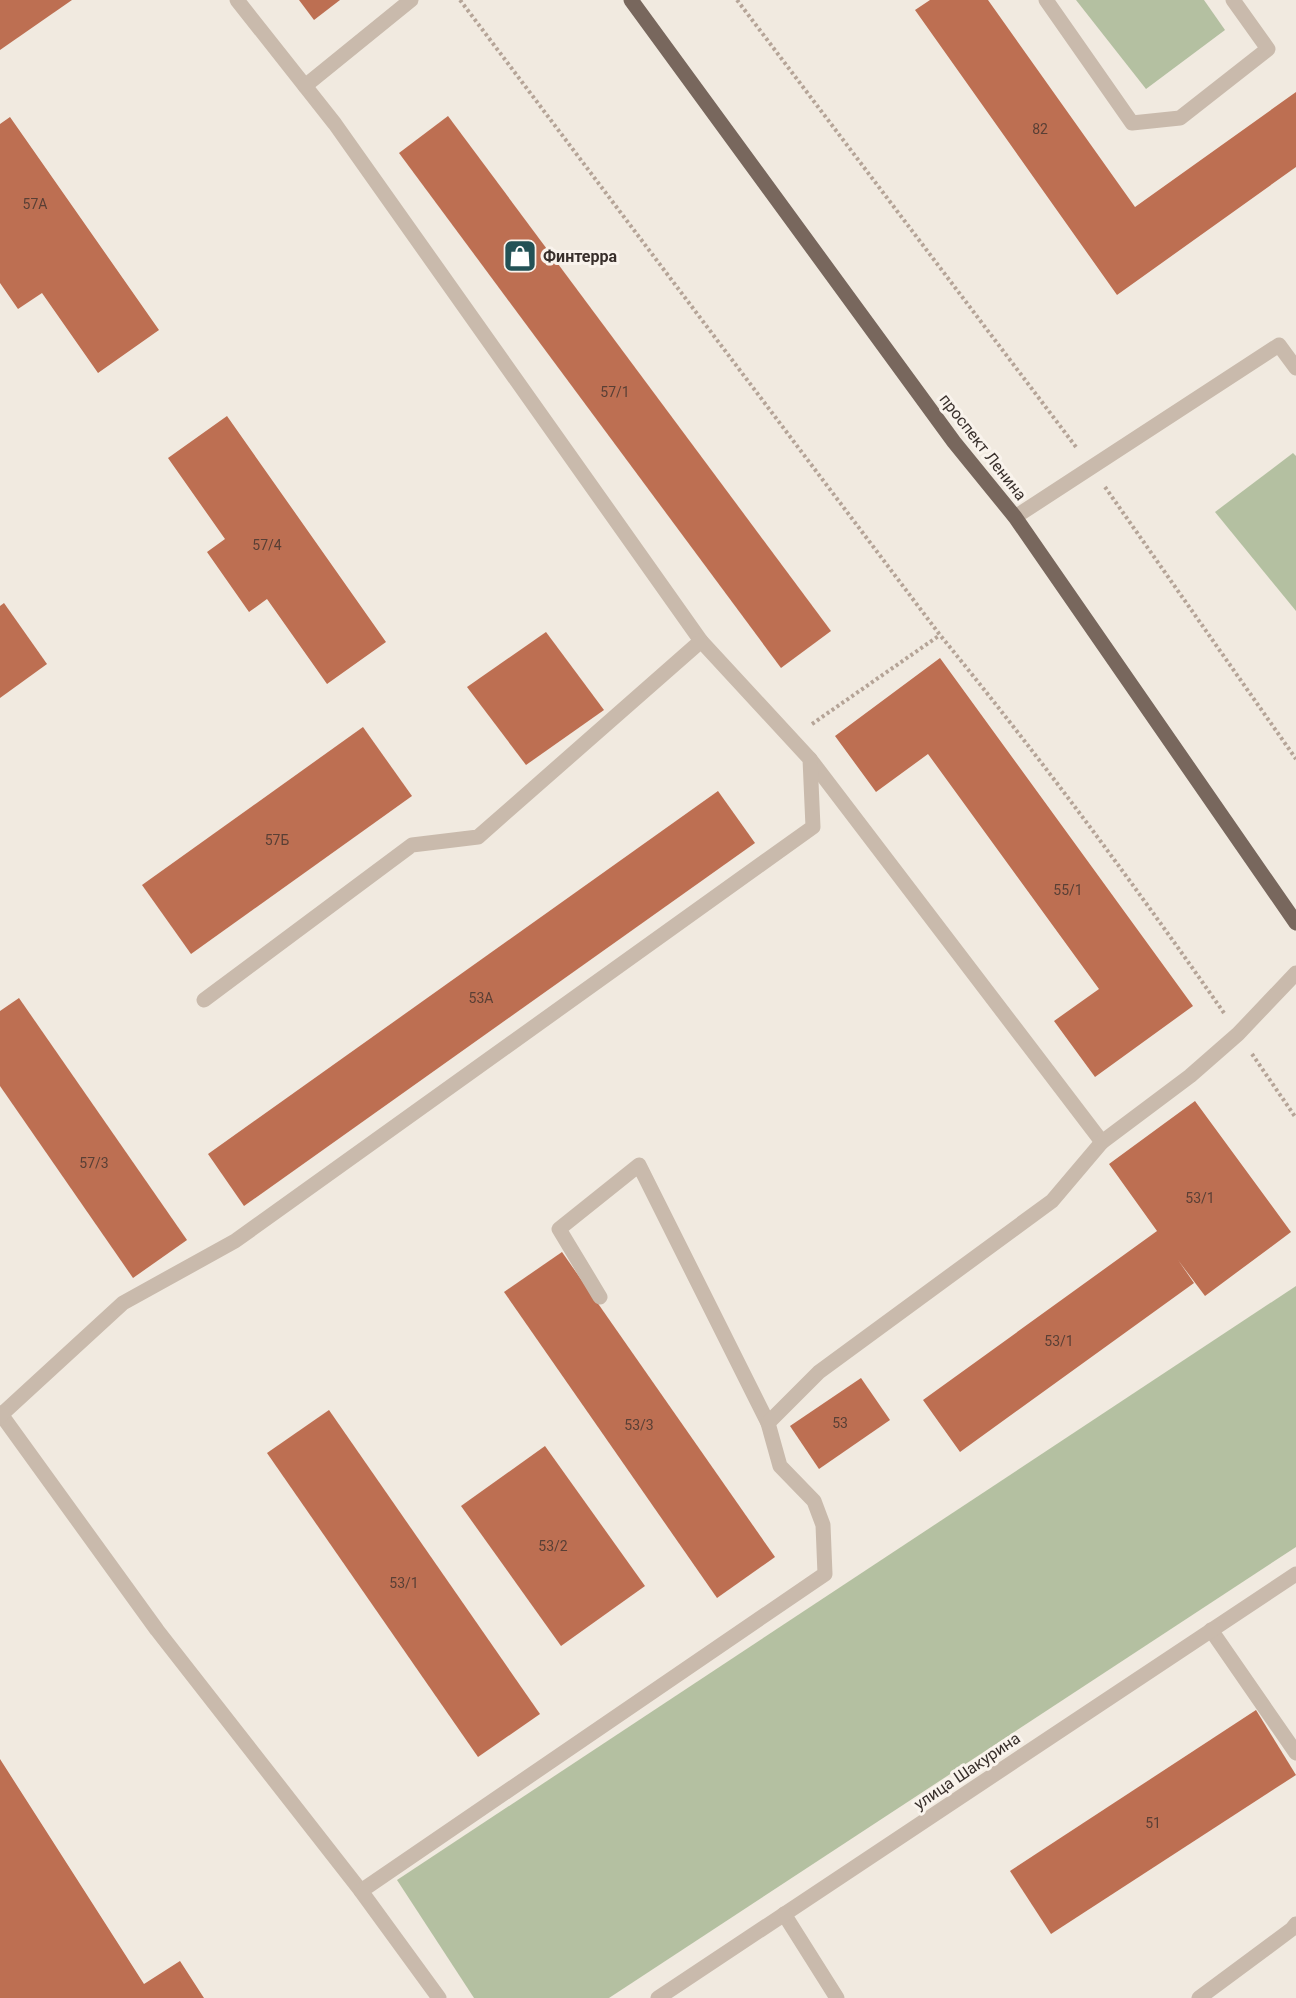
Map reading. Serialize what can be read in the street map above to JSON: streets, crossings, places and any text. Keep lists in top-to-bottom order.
{
  "streets": {
    "main road": ["проспект Ленина"],
    "street": ["улица Шакурина"]
  },
  "places": {
    "shop": ["Финтерра"]
  },
  "house_numbers": [
    "82",
    "57А",
    "57/1",
    "57/4",
    "57Б",
    "55/1",
    "53А",
    "57/3",
    "53/1",
    "53/1",
    "53",
    "53/3",
    "53/2",
    "53/1",
    "51"
  ]
}
